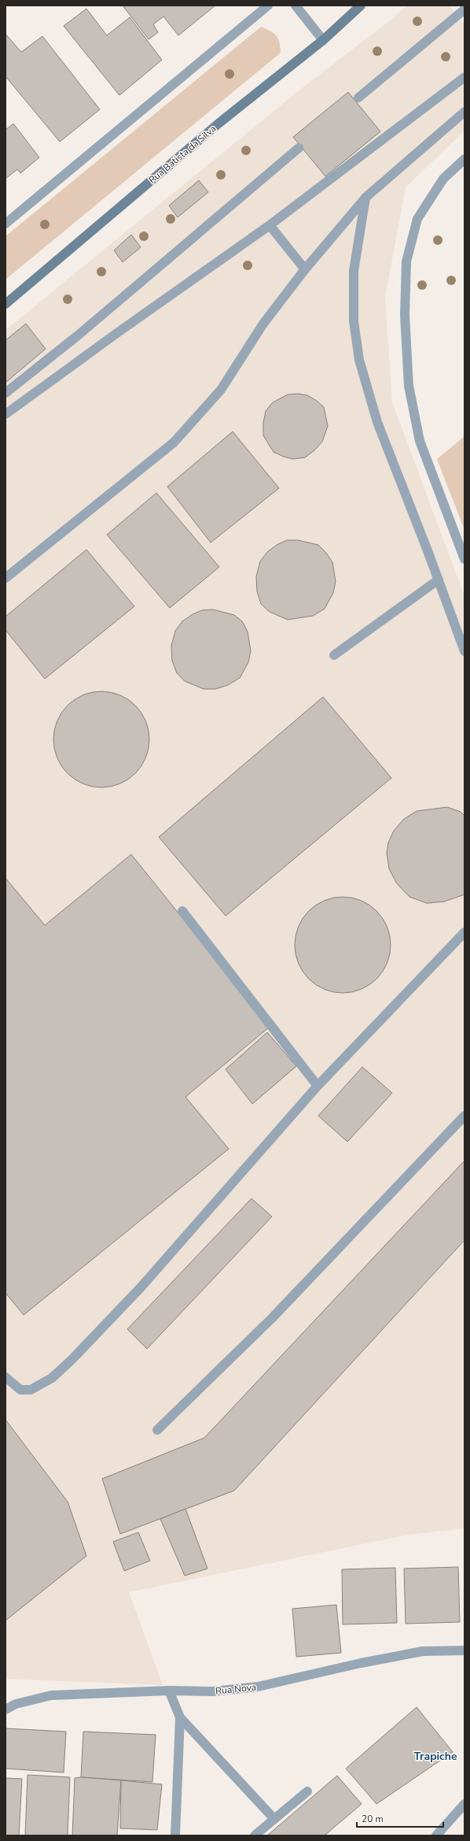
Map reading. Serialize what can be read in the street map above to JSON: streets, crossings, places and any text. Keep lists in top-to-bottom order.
{
  "streets": {
    "main road": ["Rua Batista da Silva"],
    "street": ["Rua Nova"]
  },
  "districts": ["Trapiche"],
  "scale_bar": "20 m"
}
